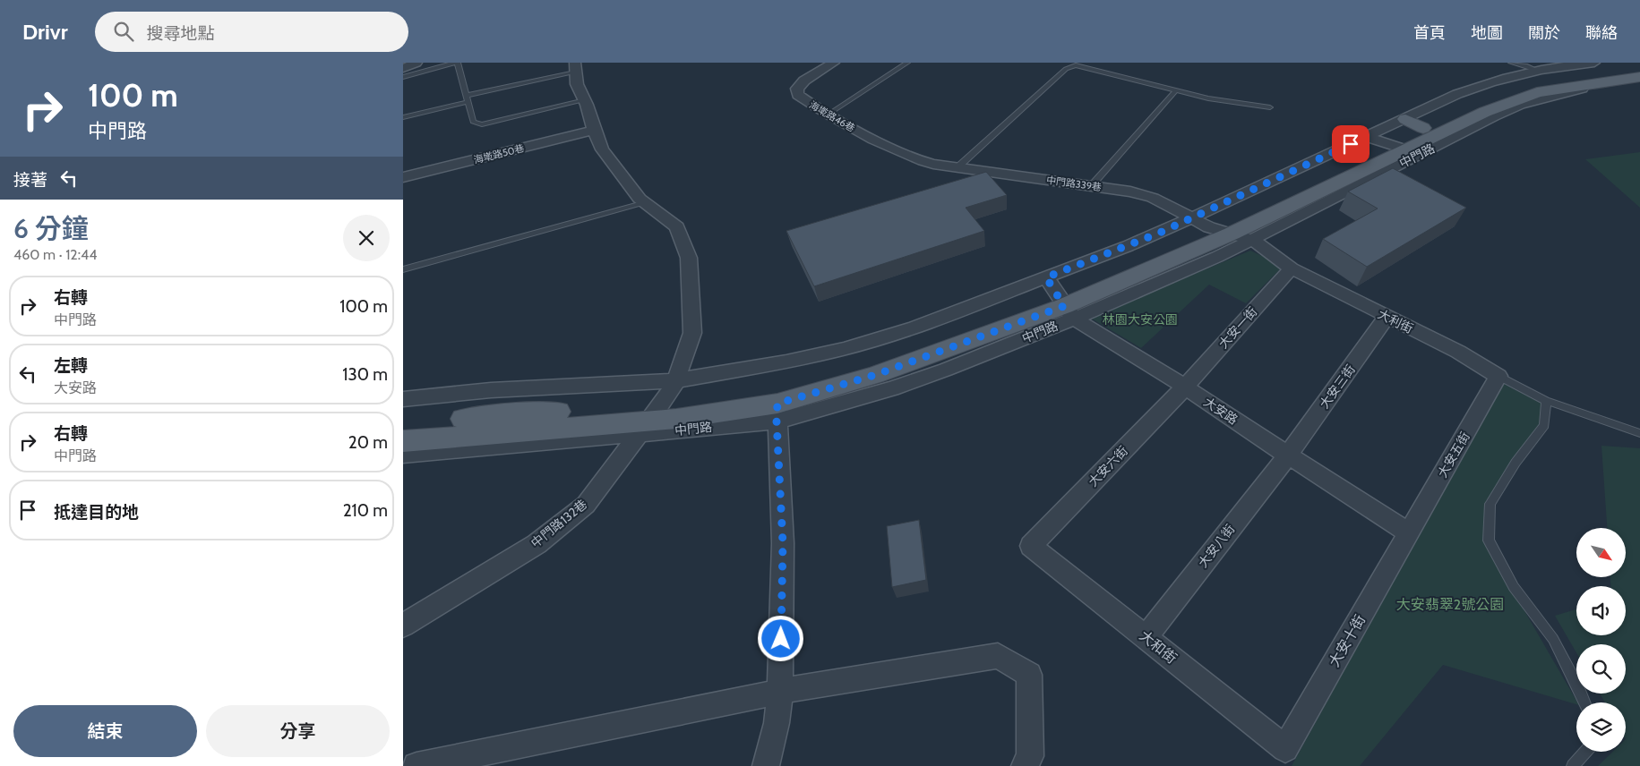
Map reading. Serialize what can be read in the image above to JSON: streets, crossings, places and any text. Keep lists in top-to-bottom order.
{
  "streets": {
    "main road": ["中門路"],
    "street": [
      "海墘路46巷",
      "海墘路50巷",
      "中門路339巷",
      "大利街",
      "大安一街",
      "大安三街",
      "大安路",
      "大安五街",
      "大安六街",
      "中門路132巷",
      "大安八街",
      "大安十街",
      "大和街"
    ]
  },
  "crossings": [
    ["海墘路46巷", "中門路339巷"],
    ["海墘路50巷", "中門路132巷"],
    ["中門路", "中門路339巷"],
    ["中門路", "大利街"],
    ["中門路", "大安路"],
    ["中門路", "中門路132巷"],
    ["中門路339巷", "大利街"],
    ["大利街", "大安一街"],
    ["大利街", "大安三街"],
    ["大利街", "大安五街"],
    ["大安一街", "大安路"],
    ["大安一街", "大安六街"],
    ["大安三街", "大安路"],
    ["大安三街", "大安八街"],
    ["大安路", "大安五街"],
    ["大安路", "大安六街"],
    ["大安路", "大安八街"],
    ["大安路", "大安十街"],
    ["大安五街", "大安十街"],
    ["大安六街", "大和街"],
    ["大安八街", "大和街"],
    ["大安十街", "大和街"]
  ],
  "parks": ["林園大安公園", "大安翡翠2號公園"],
  "north": "bottom right",
  "page": {
    "header": "Drivr",
    "search": "搜尋地點",
    "nav": [
      "首頁",
      "地圖",
      "關於",
      "聯絡"
    ],
    "turn": ["100 m", "中門路"],
    "then": "接著",
    "heading": ["6 分鐘", "460 m · 12:44"],
    "list": [
      {
        "name": "右轉",
        "note": "中門路",
        "value": "100 m"
      },
      {
        "name": "左轉",
        "note": "大安路",
        "value": "130 m"
      },
      {
        "name": "右轉",
        "note": "中門路",
        "value": "20 m"
      },
      {
        "name": "抵達目的地",
        "value": "210 m"
      }
    ],
    "buttons": ["結束", "分享"]
  }
}
